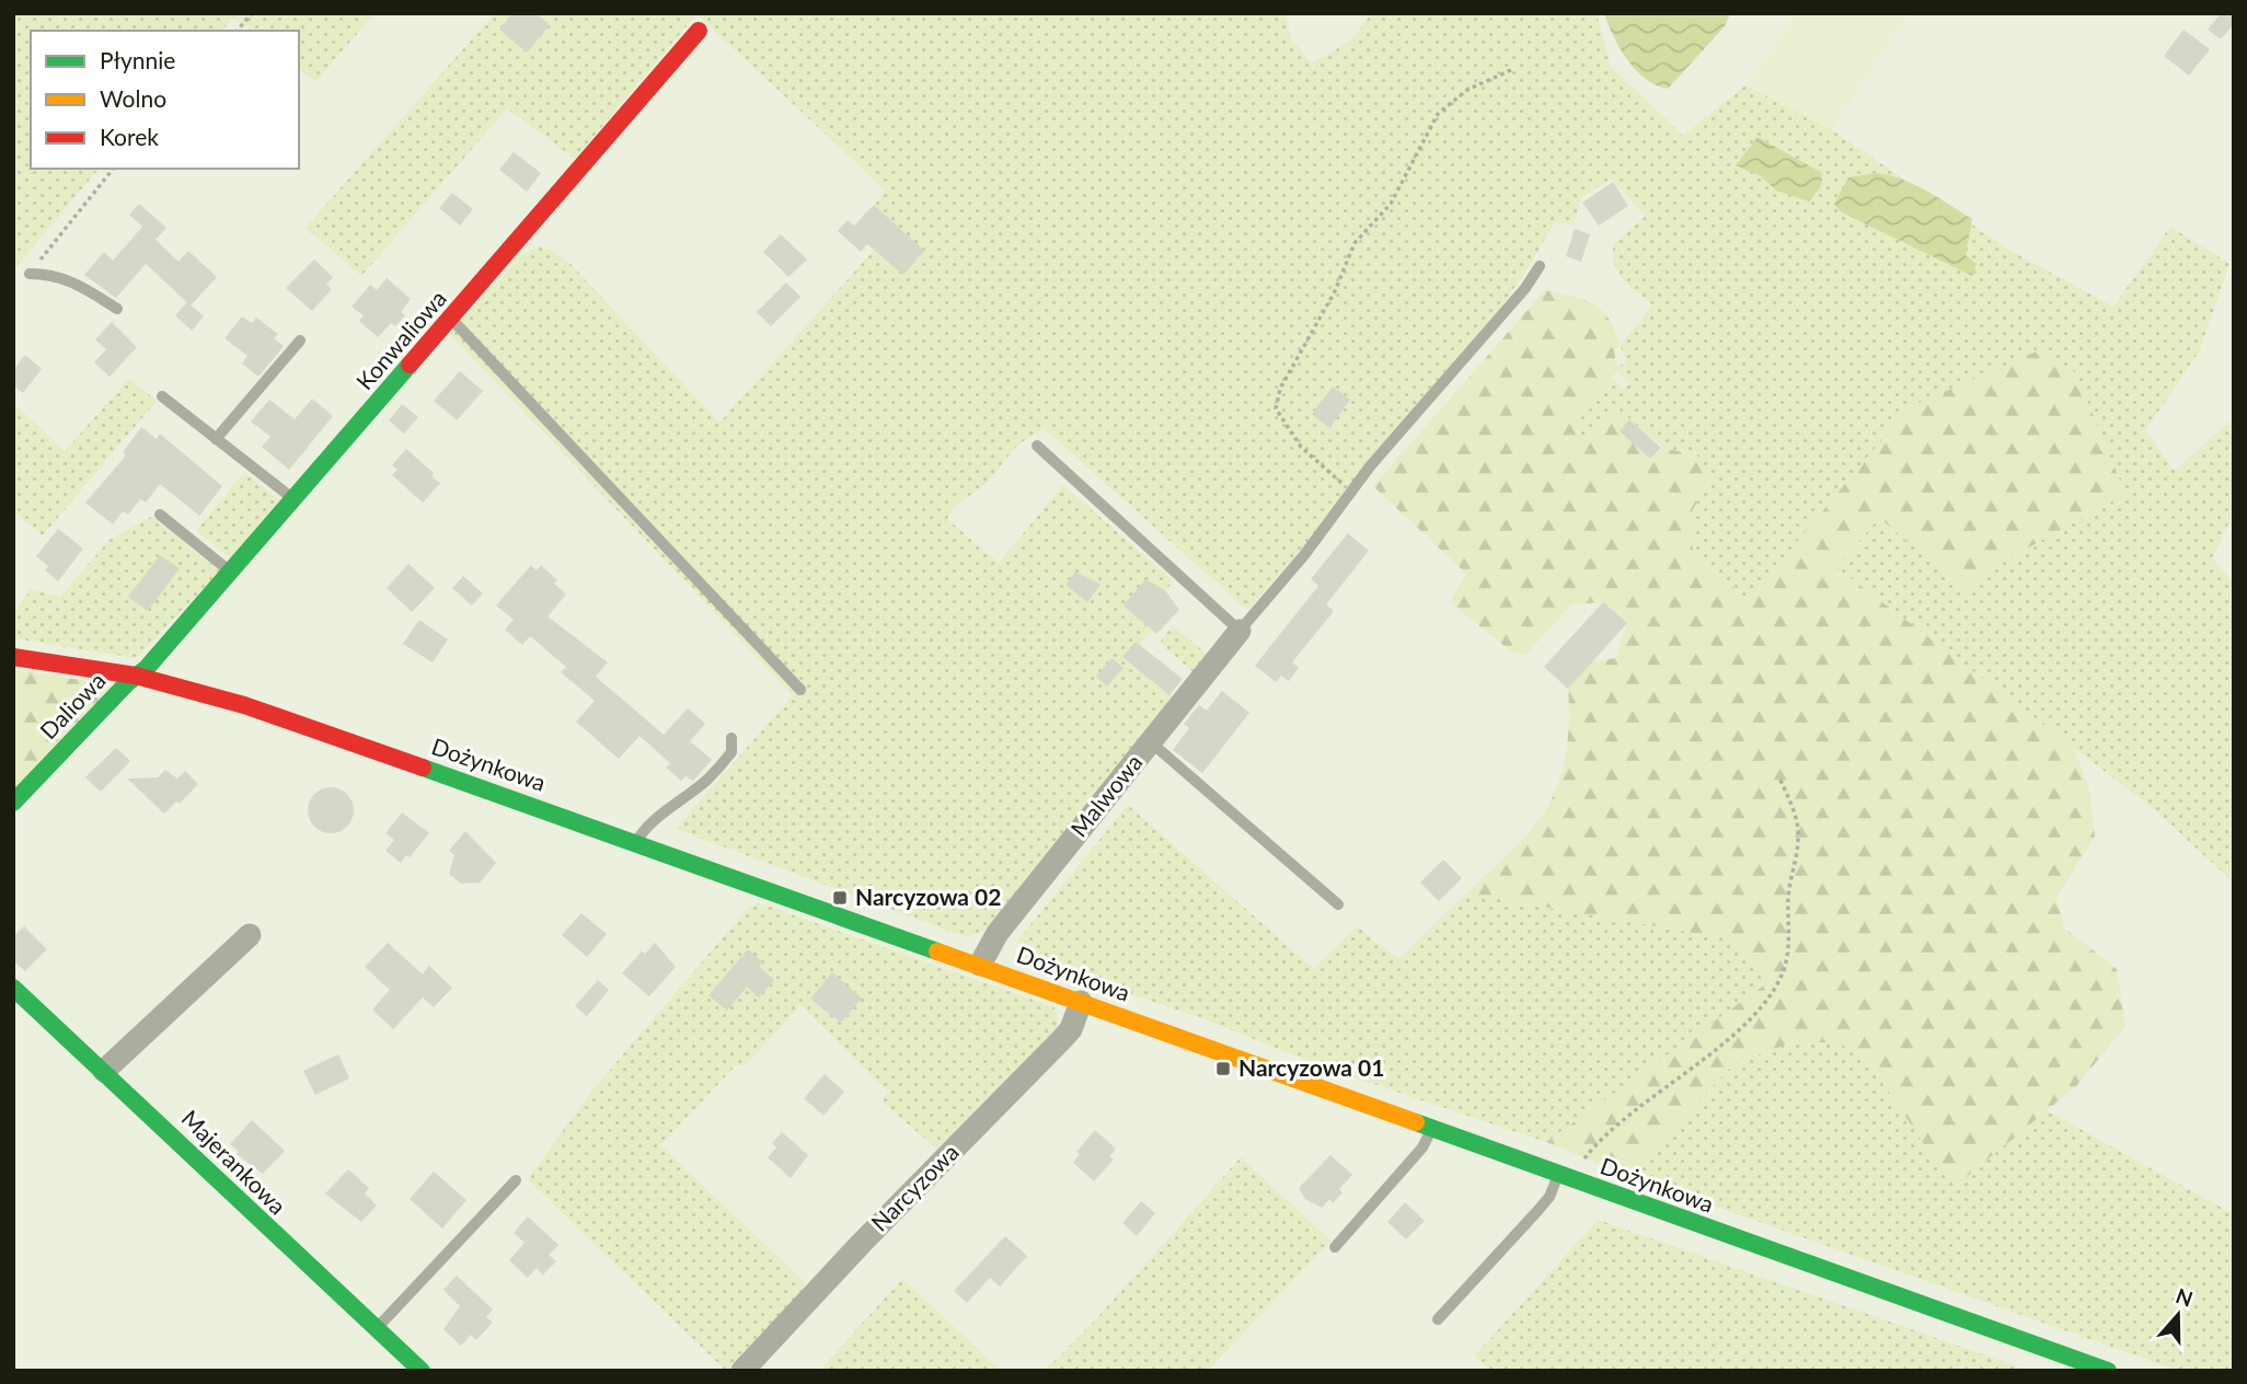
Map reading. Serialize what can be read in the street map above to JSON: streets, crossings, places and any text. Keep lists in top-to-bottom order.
{
  "streets": {
    "street": [
      "Konwaliowa",
      "Daliowa",
      "Dożynkowa",
      "Malwowa",
      "Majerankowa",
      "Narcyzowa"
    ]
  },
  "crossings": [
    ["Konwaliowa", "Daliowa"],
    ["Konwaliowa", "Dożynkowa"],
    ["Daliowa", "Dożynkowa"],
    ["Dożynkowa", "Malwowa"],
    ["Dożynkowa", "Narcyzowa"]
  ],
  "places": {
    "transit": ["Narcyzowa 02", "Narcyzowa 01"]
  },
  "legend": ["Płynnie", "Wolno", "Korek"],
  "north": "top"
}
